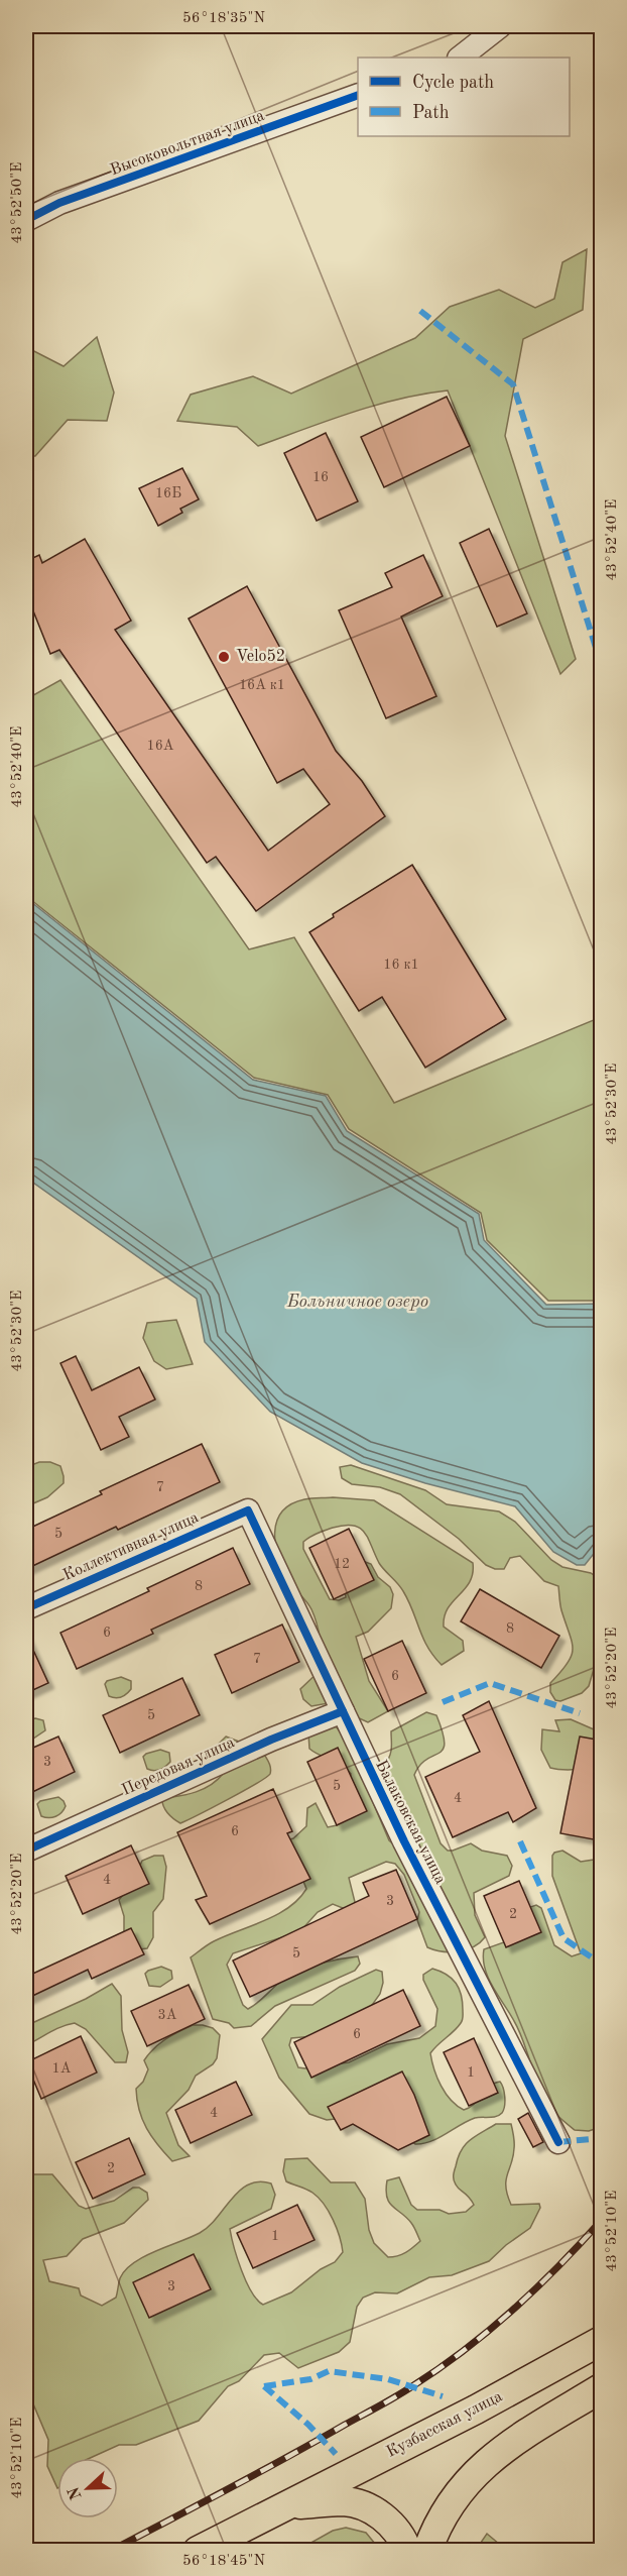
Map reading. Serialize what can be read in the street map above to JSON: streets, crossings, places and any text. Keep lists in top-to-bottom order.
{
  "streets": {
    "main road": ["Кузбасская улица"],
    "street": [
      "Высоковольтная улица",
      "Коллективная улица",
      "Передовая улица",
      "Балаковская улица"
    ]
  },
  "crossings": [
    ["Коллективная улица", "Балаковская улица"],
    ["Передовая улица", "Балаковская улица"]
  ],
  "water": ["Больничное озеро"],
  "places": ["Velo52"],
  "house_numbers": [
    "16",
    "16Б",
    "16А к1",
    "16А",
    "16 к1",
    "7",
    "5",
    "12",
    "8",
    "8",
    "6",
    "7",
    "6",
    "5",
    "3",
    "5",
    "4",
    "6",
    "4",
    "3",
    "2",
    "5",
    "3А",
    "6",
    "1А",
    "1",
    "4",
    "2",
    "1",
    "3"
  ],
  "legend": ["Cycle path", "Path"],
  "north": "left",
  "coordinates": [
    "56°18'35\"N",
    "43°52'50\"E",
    "43°52'40\"E",
    "43°52'30\"E",
    "43°52'20\"E",
    "43°52'10\"E",
    "56°18'45\"N"
  ]
}
